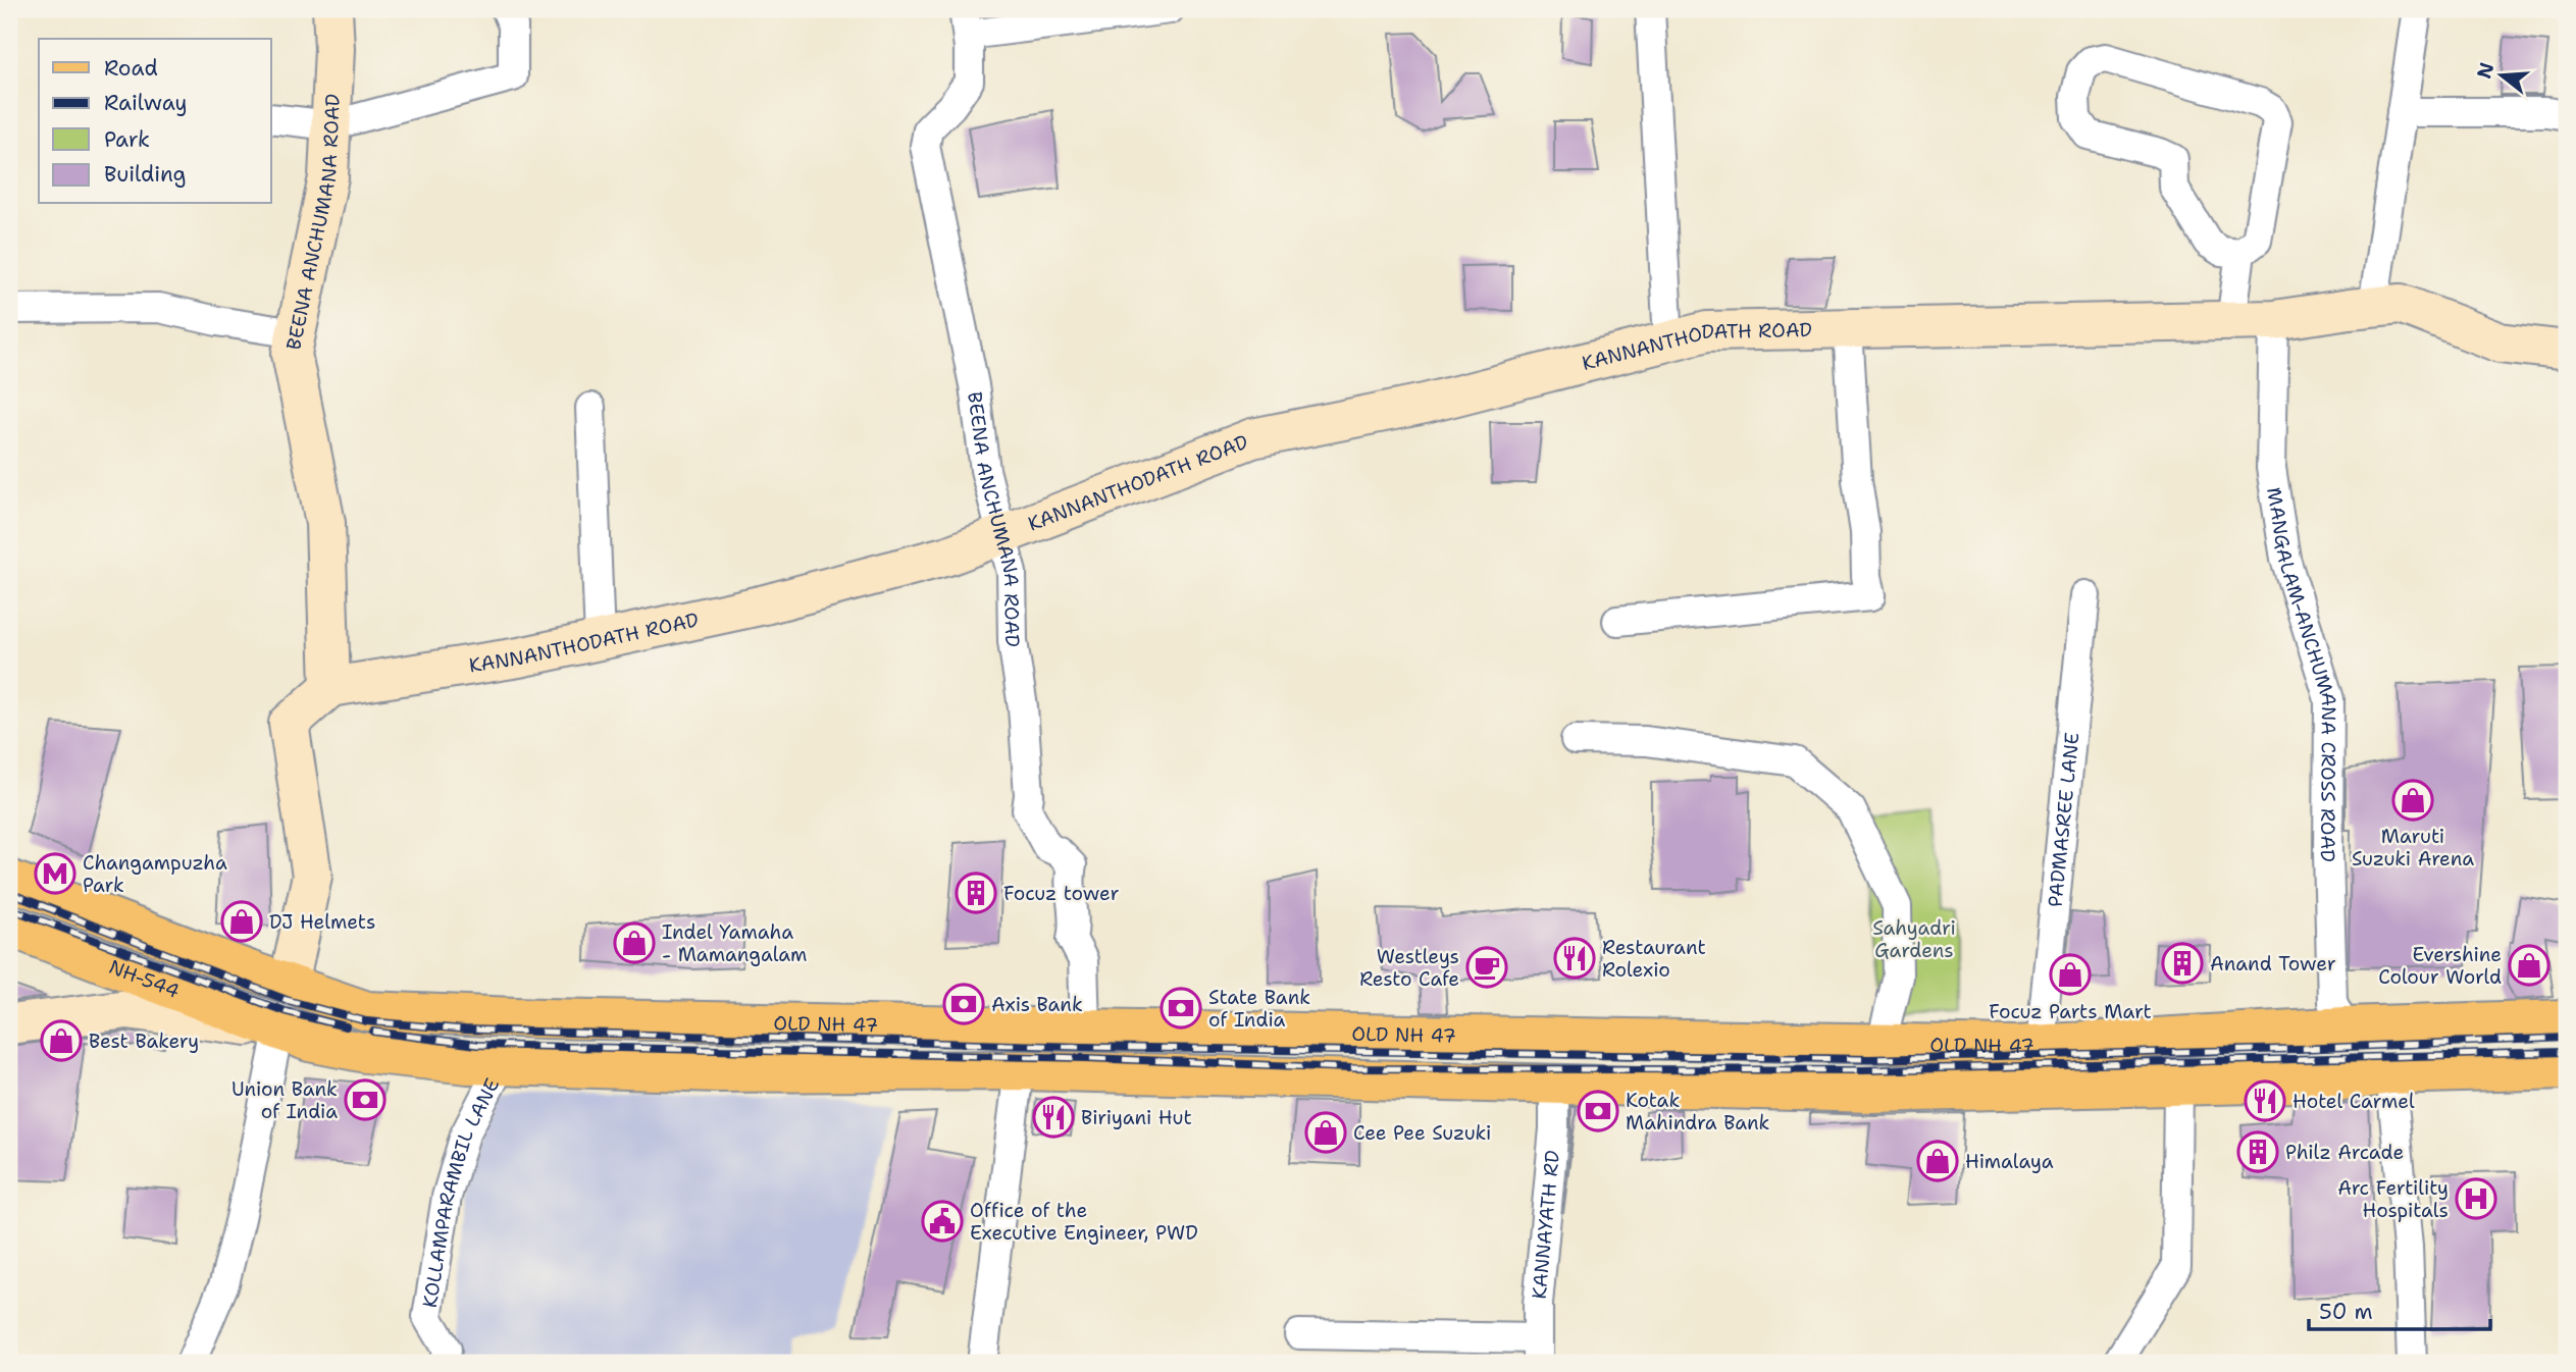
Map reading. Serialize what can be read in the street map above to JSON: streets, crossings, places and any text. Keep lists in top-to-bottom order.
{
  "streets": {
    "main road": ["NH-544", "OLD NH 47"],
    "street": [
      "BEENA ANCHUMANA ROAD",
      "KANNANTHODATH ROAD",
      "MANGALAM-ANCHUMANA CROSS ROAD",
      "PADMASREE LANE",
      "KOLLAMPARAMBIL LANE",
      "KANNAYATH RD"
    ]
  },
  "crossings": [
    ["BEENA ANCHUMANA ROAD", "KANNANTHODATH ROAD"],
    ["BEENA ANCHUMANA ROAD", "OLD NH 47"],
    ["KANNANTHODATH ROAD", "MANGALAM-ANCHUMANA CROSS ROAD"],
    ["MANGALAM-ANCHUMANA CROSS ROAD", "OLD NH 47"],
    ["PADMASREE LANE", "OLD NH 47"]
  ],
  "parks": ["Sahyadri Gardens"],
  "places": {
    "shop": [
      "Maruti Suzuki Arena",
      "DJ Helmets",
      "Indel Yamaha - Mamangalam",
      "Evershine Colour World",
      "Focuz Parts Mart",
      "Best Bakery",
      "Cee Pee Suzuki",
      "Himalaya"
    ],
    "metro station": ["Changampuzha Park"],
    "building": ["Focuz tower", "Anand Tower", "Philz Arcade"],
    "restaurant": ["Restaurant Rolexio", "Hotel Carmel", "Biriyani Hut"],
    "cafe": ["Westleys Resto Cafe"],
    "bank": [
      "Axis Bank",
      "State Bank of India",
      "Union Bank of India",
      "Kotak Mahindra Bank"
    ],
    "hospital": ["Arc Fertility Hospitals"],
    "public building": ["Office of the Executive Engineer, PWD"]
  },
  "legend": [
    "Road",
    "Railway",
    "Park",
    "Building"
  ],
  "scale_bar": "50 m",
  "north": "left"
}
